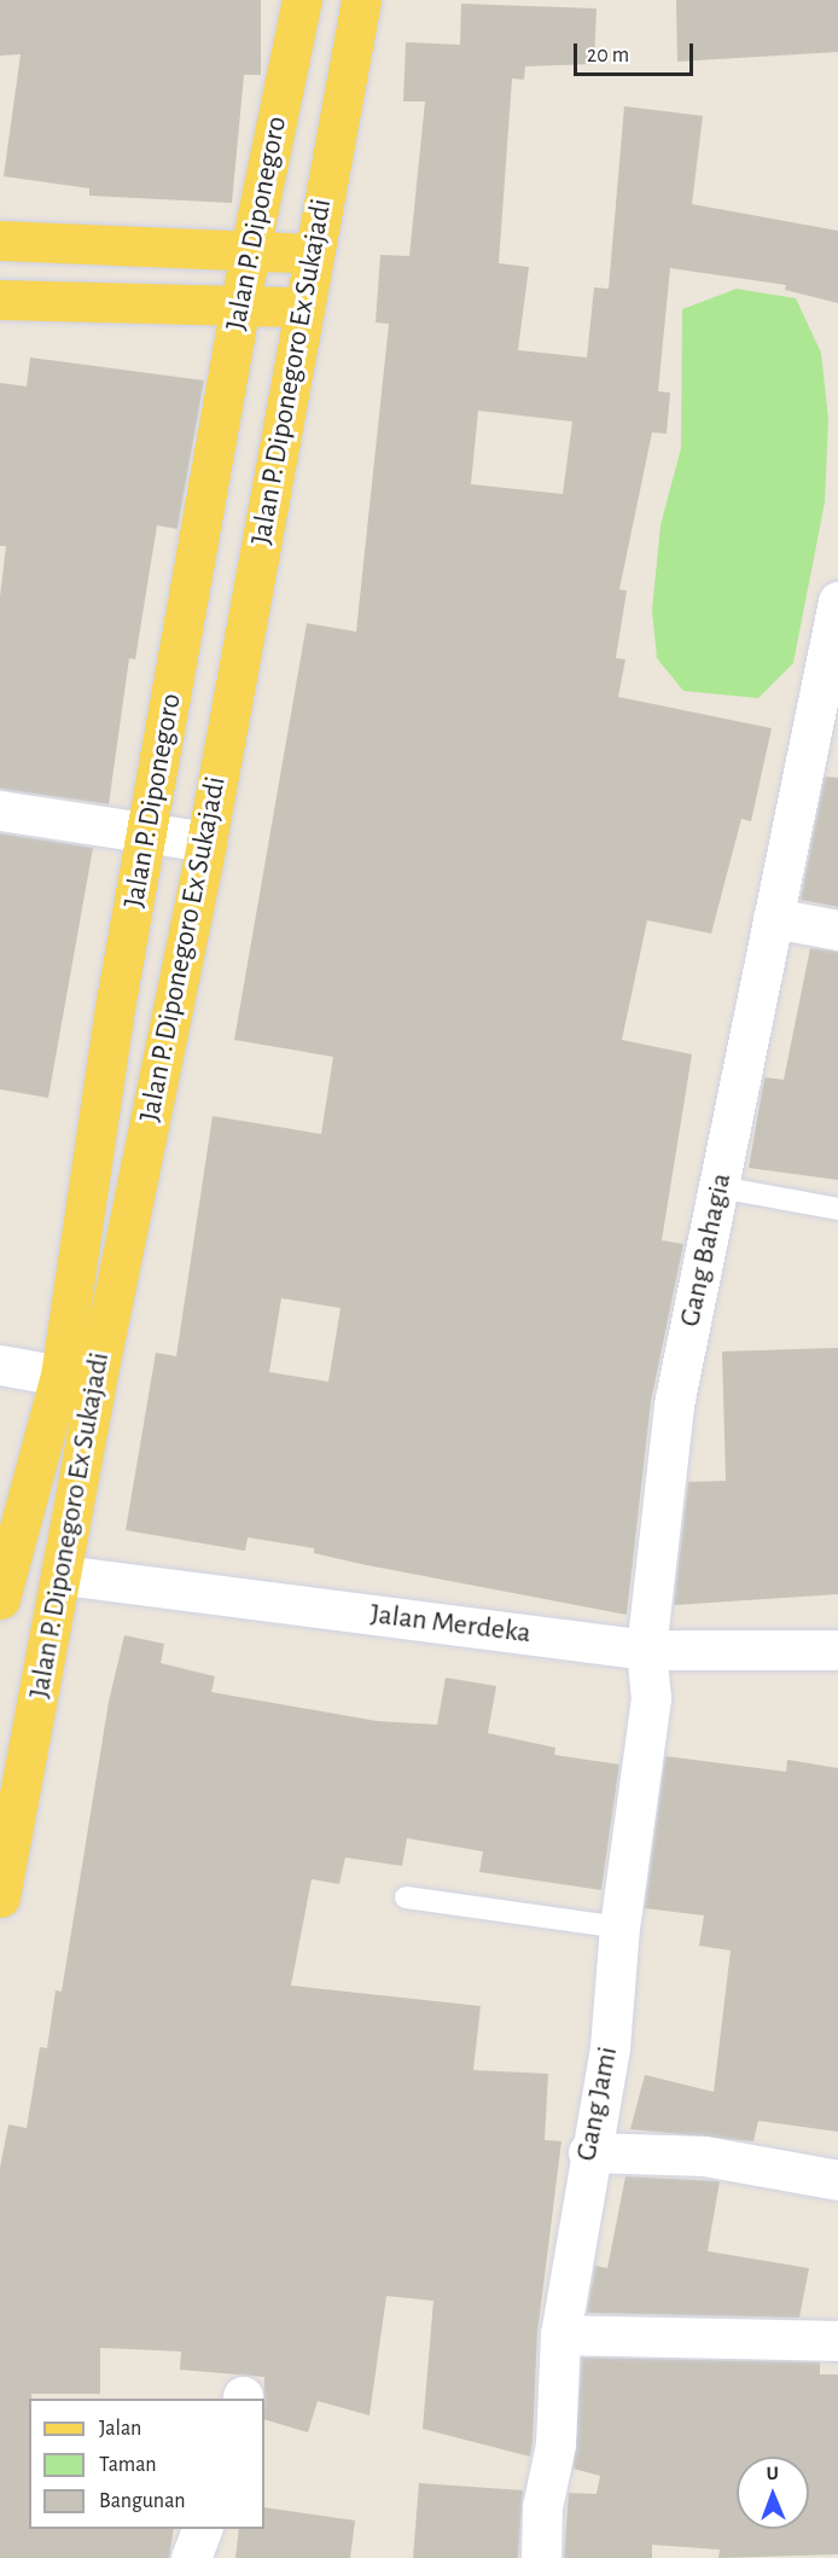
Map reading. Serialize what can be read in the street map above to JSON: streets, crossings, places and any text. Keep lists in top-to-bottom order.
{
  "streets": {
    "main road": ["Jalan P. Diponegoro", "Jalan P. Diponegoro Ex Sukajadi"],
    "street": ["Gang Bahagia", "Jalan Merdeka", "Gang Jami"]
  },
  "crossings": [
    ["Jalan P. Diponegoro Ex Sukajadi", "Jalan Merdeka"],
    ["Gang Bahagia", "Jalan Merdeka"],
    ["Gang Bahagia", "Gang Jami"],
    ["Jalan Merdeka", "Gang Jami"]
  ],
  "legend": ["Jalan", "Taman", "Bangunan"],
  "scale_bar": "20 m",
  "north": "top"
}
